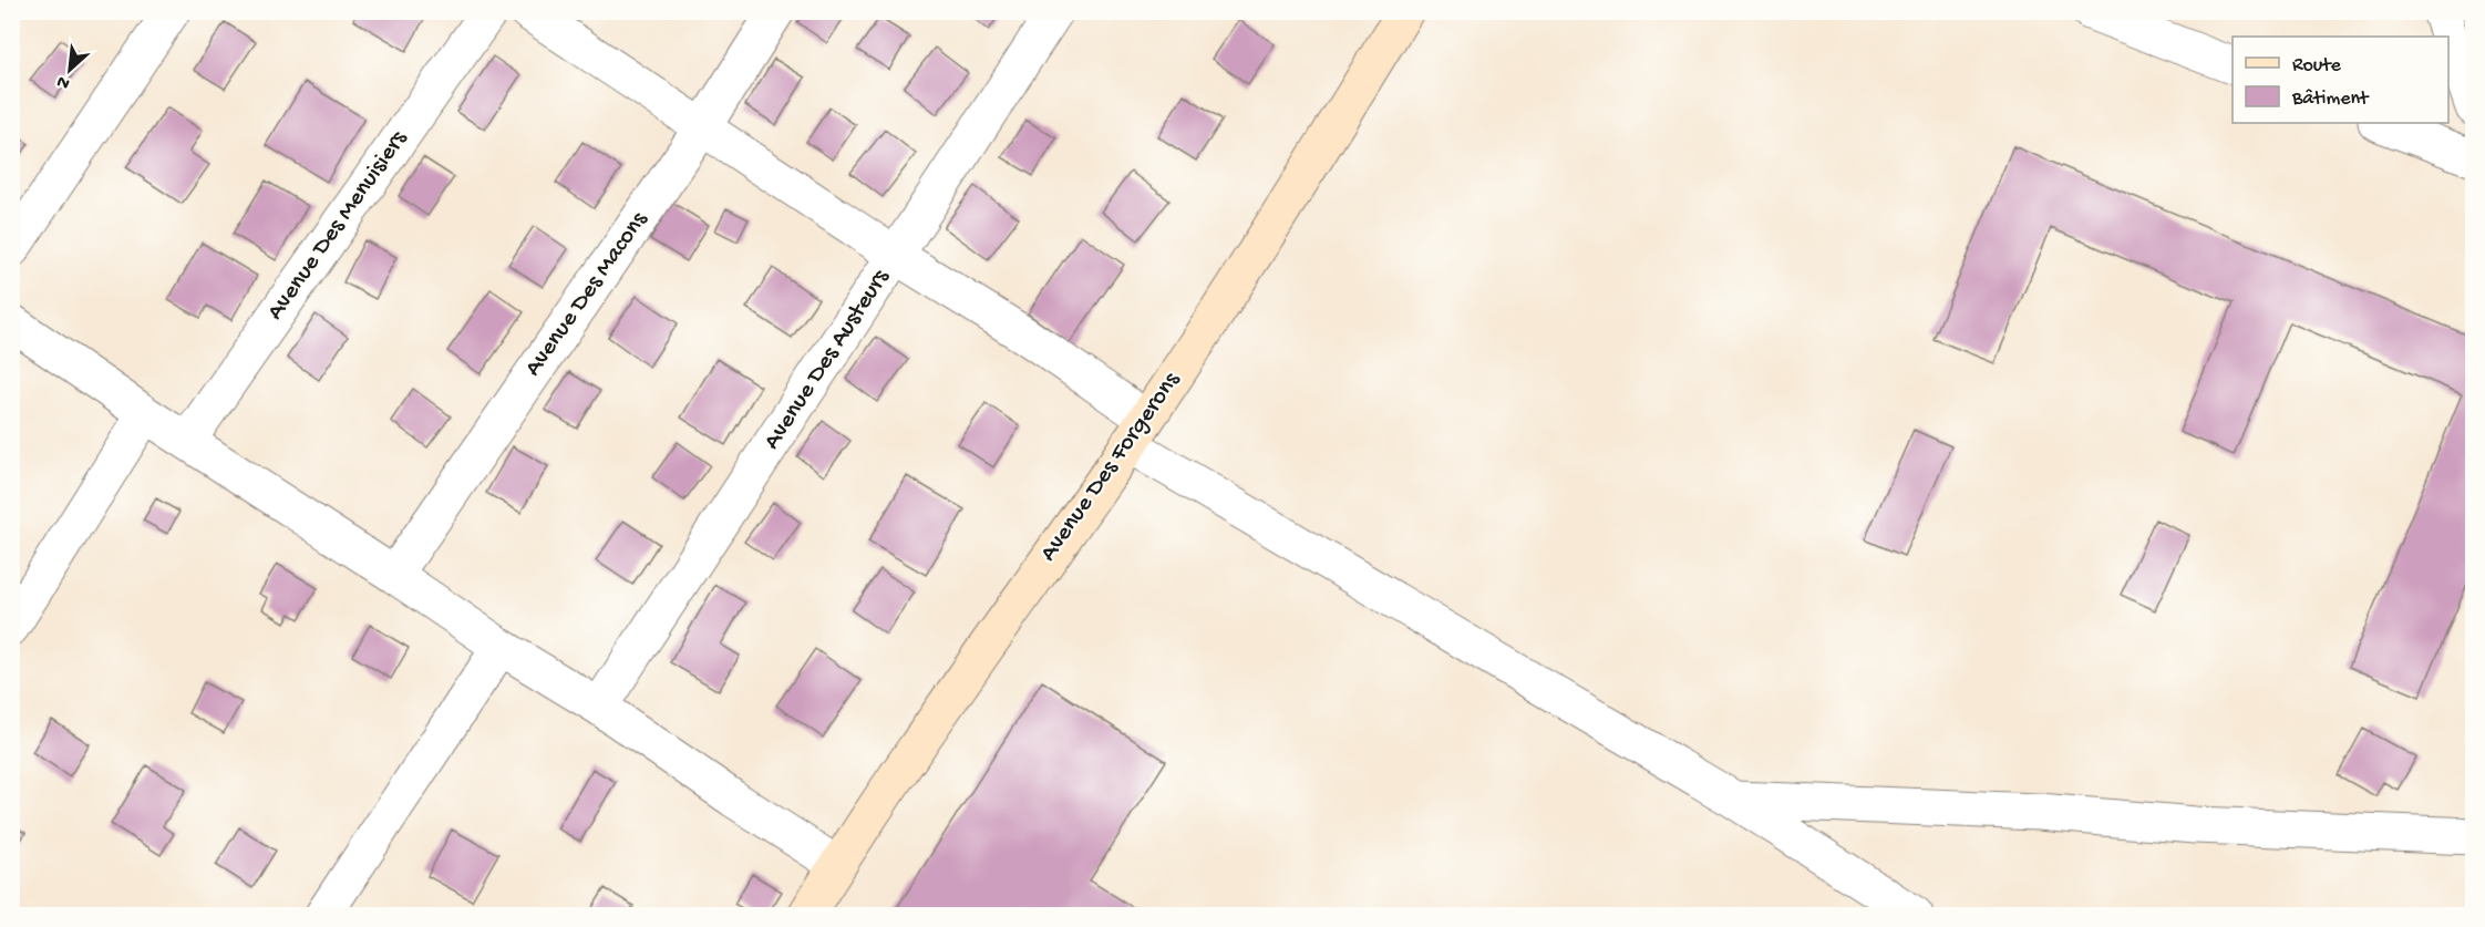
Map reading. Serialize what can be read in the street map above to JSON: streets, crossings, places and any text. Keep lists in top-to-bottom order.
{
  "streets": {
    "street": [
      "Avenue Des Menuisiers",
      "Avenue Des Macons",
      "Avenue Des Austeurs",
      "Avenue Des Forgerons"
    ]
  },
  "legend": ["Route", "Bâtiment"],
  "north": "bottom left"
}
